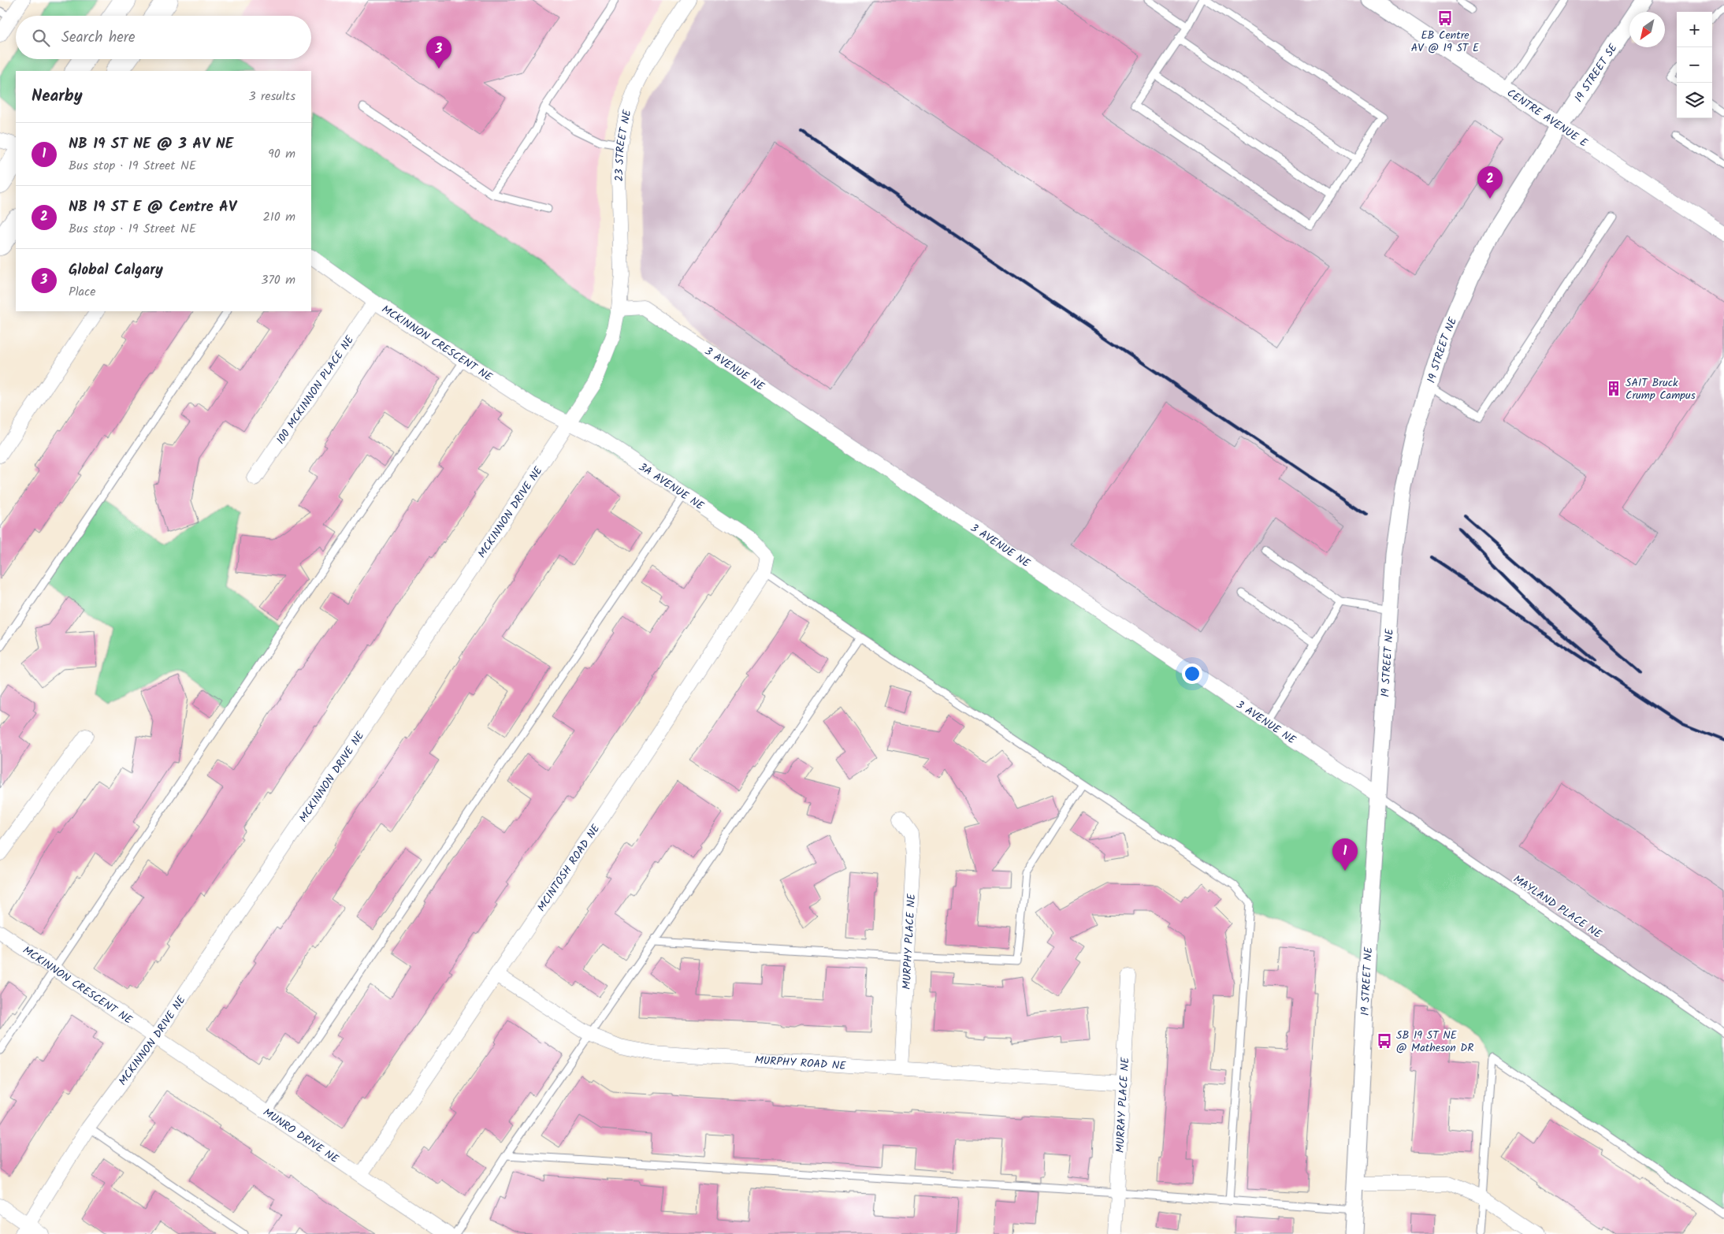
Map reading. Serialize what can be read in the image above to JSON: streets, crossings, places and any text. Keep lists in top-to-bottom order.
{
  "streets": {
    "street": [
      "19 STREET SE",
      "CENTRE AVENUE E",
      "23 STREET NE",
      "MCKINNON CRESCENT NE",
      "19 STREET NE",
      "3 AVENUE NE",
      "100 MCKINNON PLACE NE",
      "3A AVENUE NE",
      "MCKINNON DRIVE NE",
      "MCINTOSH ROAD NE",
      "MURPHY PLACE NE",
      "MURPHY ROAD NE",
      "MURRAY PLACE NE",
      "MUNRO DRIVE NE"
    ],
    "lane": ["MAYLAND PLACE NE"]
  },
  "crossings": [
    ["19 STREET SE", "CENTRE AVENUE E"],
    ["19 STREET SE", "19 STREET NE"],
    ["CENTRE AVENUE E", "19 STREET NE"],
    ["23 STREET NE", "3 AVENUE NE"],
    ["23 STREET NE", "MCKINNON DRIVE NE"],
    ["MCKINNON CRESCENT NE", "100 MCKINNON PLACE NE"],
    ["MCKINNON CRESCENT NE", "3A AVENUE NE"],
    ["MCKINNON CRESCENT NE", "MCKINNON DRIVE NE"],
    ["MCKINNON CRESCENT NE", "MUNRO DRIVE NE"],
    ["19 STREET NE", "3 AVENUE NE"],
    ["19 STREET NE", "MAYLAND PLACE NE"],
    ["3 AVENUE NE", "MCKINNON DRIVE NE"],
    ["3 AVENUE NE", "MAYLAND PLACE NE"],
    ["3A AVENUE NE", "MCKINNON DRIVE NE"],
    ["3A AVENUE NE", "MCINTOSH ROAD NE"],
    ["MCKINNON DRIVE NE", "MUNRO DRIVE NE"],
    ["MCINTOSH ROAD NE", "MURPHY ROAD NE"],
    ["MCINTOSH ROAD NE", "MUNRO DRIVE NE"],
    ["MURPHY PLACE NE", "MURPHY ROAD NE"],
    ["MURPHY ROAD NE", "MURRAY PLACE NE"]
  ],
  "places": {
    "bus stop": ["EB Centre AV @ 19 ST E", "SB 19 ST NE @ Matheson DR"],
    "building": ["SAIT Bruck Crump Campus"]
  },
  "north": "bottom left",
  "page": {
    "map_buttons": ["+", "−"],
    "search": "Search here",
    "pins": ["3", "2", "1"],
    "heading": ["Nearby", "3 results"],
    "list": [
      {
        "mark": "1",
        "name": "NB 19 ST NE @ 3 AV NE",
        "note": "Bus stop · 19 Street NE",
        "value": "90 m"
      },
      {
        "mark": "2",
        "name": "NB 19 ST E @ Centre AV",
        "note": "Bus stop · 19 Street NE",
        "value": "210 m"
      },
      {
        "mark": "3",
        "name": "Global Calgary",
        "note": "Place",
        "value": "370 m"
      }
    ]
  }
}
